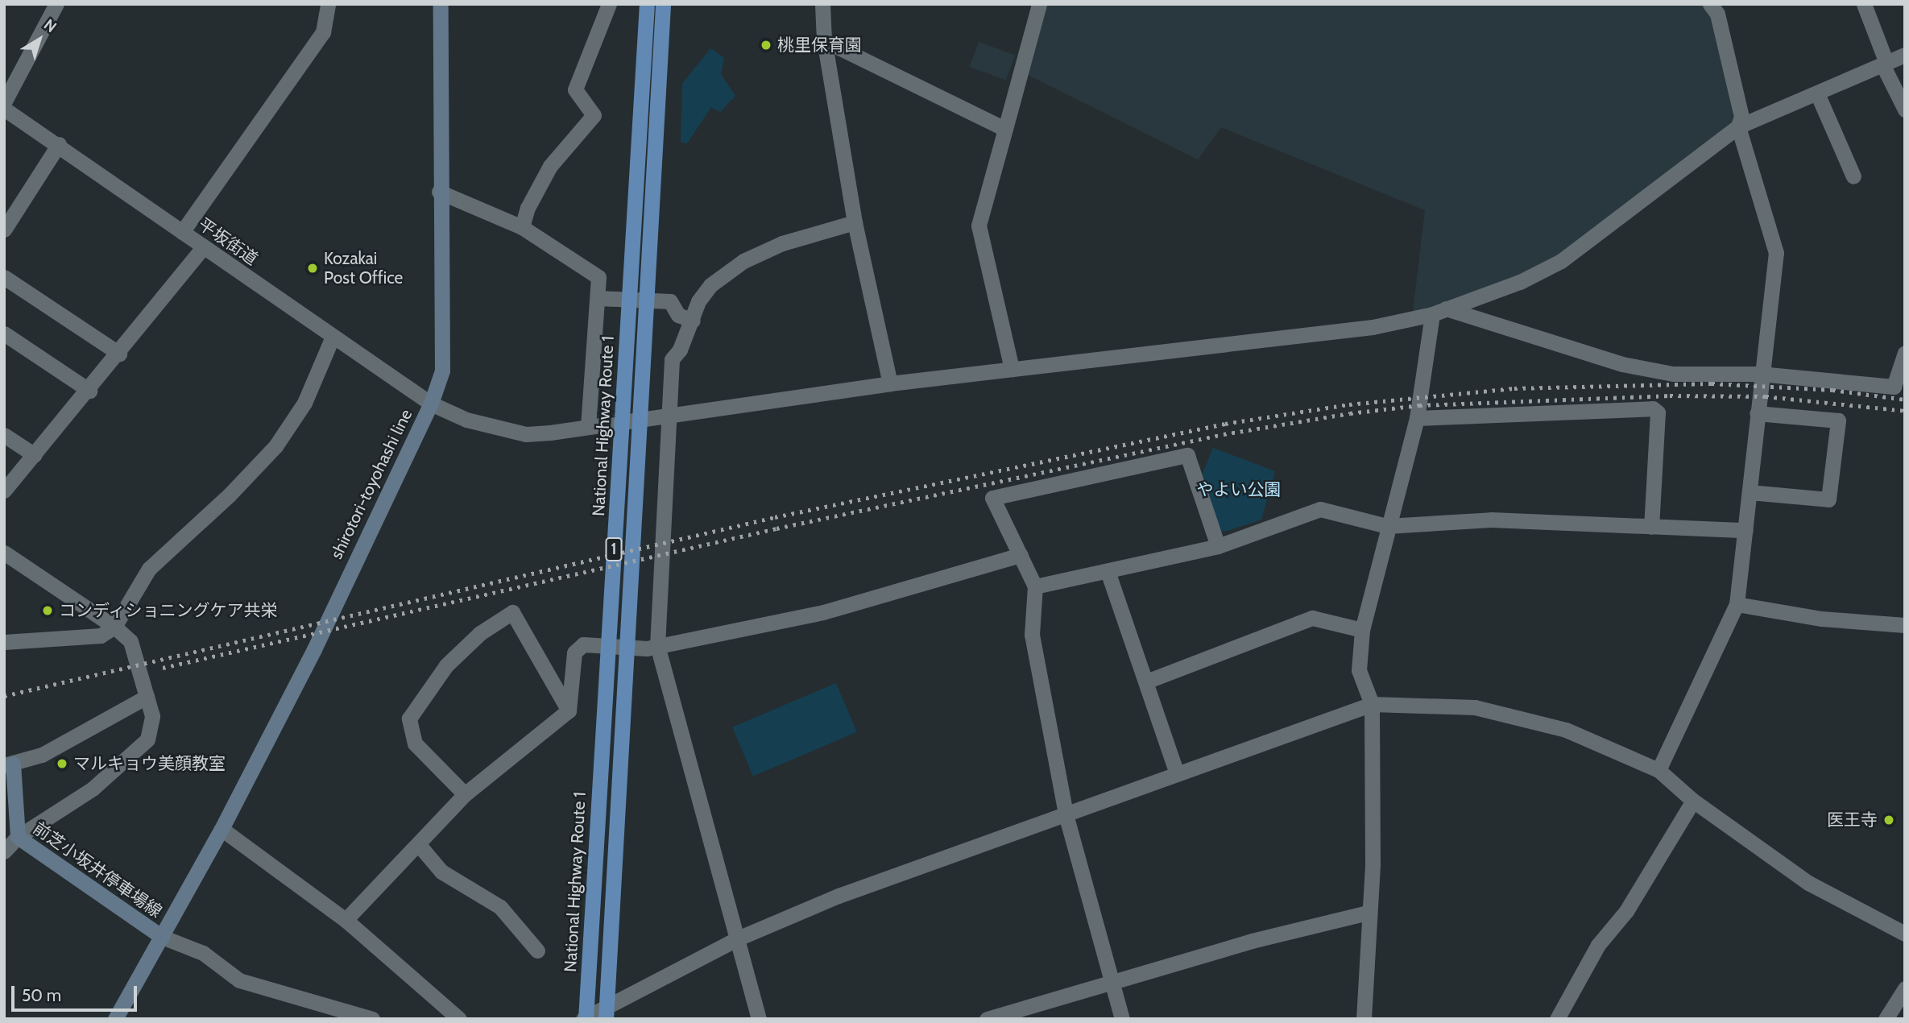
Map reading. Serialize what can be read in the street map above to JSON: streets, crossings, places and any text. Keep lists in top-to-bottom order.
{
  "streets": {
    "highway": ["National Highway Route 1", "1"],
    "main road": ["shirotori-toyohashi line", "前芝小坂井停車場線"],
    "street": ["平坂街道"]
  },
  "crossings": [
    ["平坂街道", "shirotori-toyohashi line"],
    ["shirotori-toyohashi line", "前芝小坂井停車場線"]
  ],
  "parks": ["やよい公園"],
  "places": [
    "桃里保育園",
    "Kozakai Post Office",
    "コンディショニングケア共栄",
    "マルキョウ美顔教室",
    "医王寺"
  ],
  "scale_bar": "50 m",
  "north": "top right"
}
